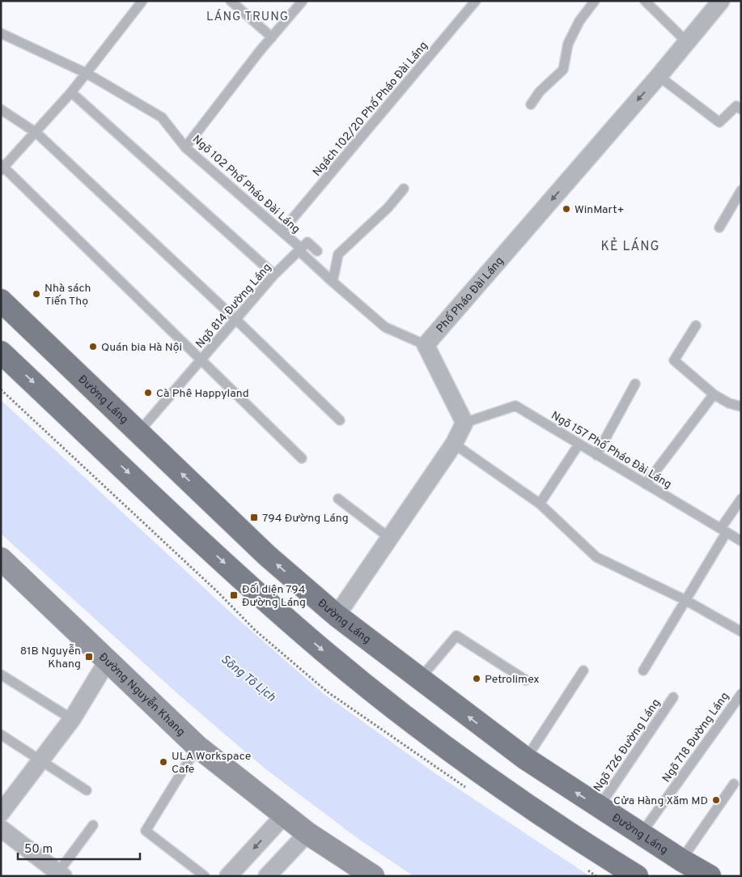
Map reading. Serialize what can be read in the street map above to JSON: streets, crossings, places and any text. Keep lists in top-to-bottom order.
{
  "streets": {
    "main road": ["Đường Láng", "Đường Nguyễn Khang"],
    "street": ["Phố Pháo Đài Láng"],
    "lane": [
      "Ngách 102/20 Phố Pháo Đài Láng",
      "Ngõ 102 Phố Pháo Đài Láng",
      "Ngõ 814 Đường Láng",
      "Ngõ 157 Phố Pháo Đài Láng",
      "Ngõ 718 Đường Láng",
      "Ngõ 726 Đường Láng"
    ]
  },
  "crossings": [
    ["Ngách 102/20 Phố Pháo Đài Láng", "Ngõ 102 Phố Pháo Đài Láng"],
    ["Ngõ 102 Phố Pháo Đài Láng", "Phố Pháo Đài Láng"],
    ["Ngõ 102 Phố Pháo Đài Láng", "Ngõ 814 Đường Láng"],
    ["Ngõ 814 Đường Láng", "Đường Láng"],
    ["Đường Láng", "Ngõ 718 Đường Láng"],
    ["Đường Láng", "Ngõ 726 Đường Láng"]
  ],
  "one_way": ["Phố Pháo Đài Láng"],
  "districts": ["LÁNG TRUNG", "KẺ LÁNG"],
  "water": ["Sông Tô Lịch"],
  "places": {
    "other": [
      "WinMart+",
      "Nhà sách Tiến Thọ",
      "Quán bia Hà Nội",
      "Cà Phê Happyland",
      "Petrolimex",
      "ULA Workspace Cafe",
      "Cửa Hàng Xăm MD"
    ],
    "transit": ["794 Đường Láng", "Đối diện 794 Đường Láng", "81B Nguyễn Khang"]
  },
  "scale_bar": "50 m"
}
